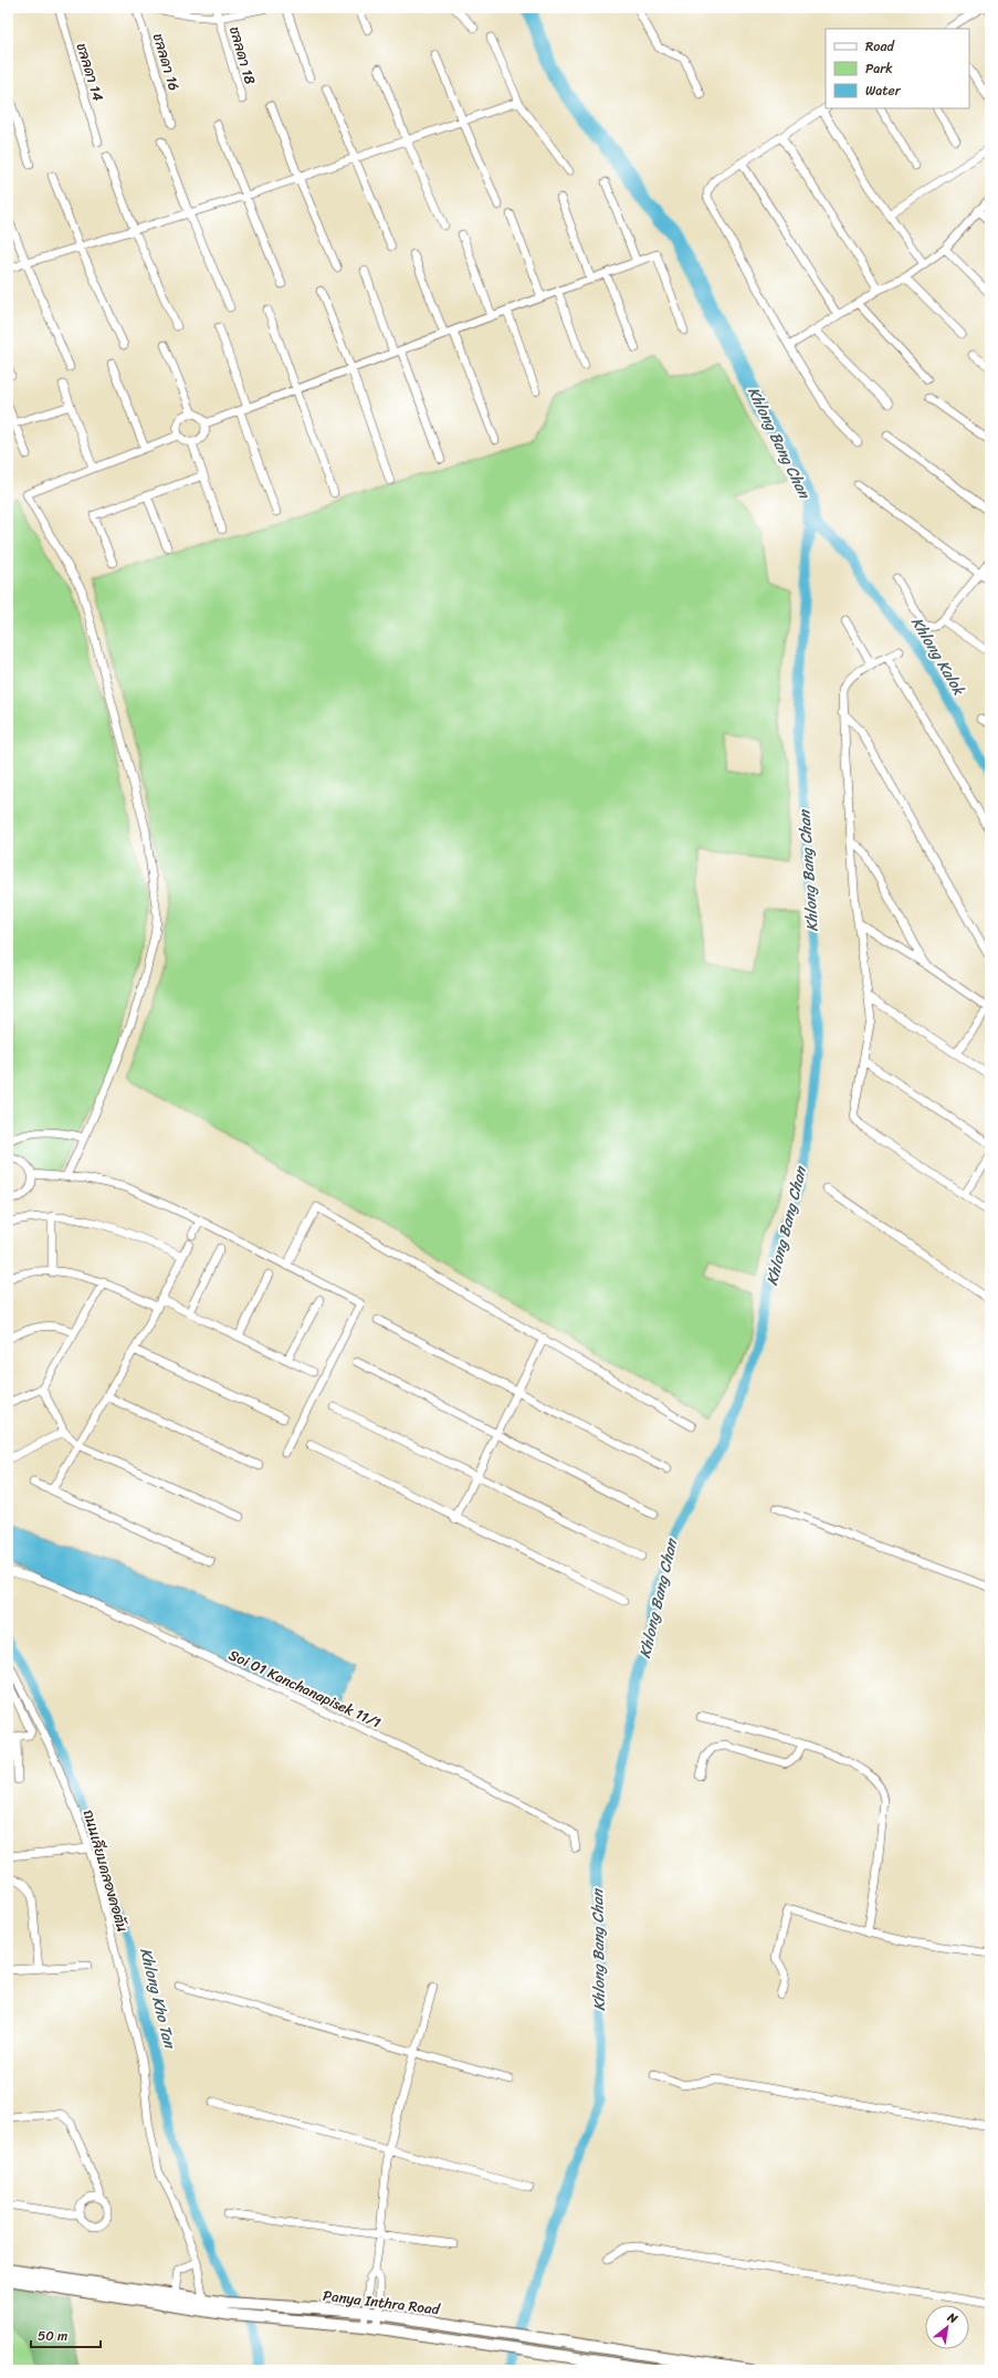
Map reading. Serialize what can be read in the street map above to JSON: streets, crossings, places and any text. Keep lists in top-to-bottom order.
{
  "streets": {
    "main road": ["Panya Inthra Road"],
    "street": [
      "ชลลดา 18",
      "ชลลดา 16",
      "ชลลดา 14",
      "Soi 01 Kanchanapisek 11/1",
      "ถนนเลียบคลองคอตัน"
    ]
  },
  "crossings": [
    ["ถนนเลียบคลองคอตัน", "Panya Inthra Road"]
  ],
  "water": ["Khlong Bang Chan", "Khlong Kalok", "Khlong Kho Tan"],
  "legend": ["Road", "Park", "Water"],
  "scale_bar": "50 m",
  "north": "top right"
}
